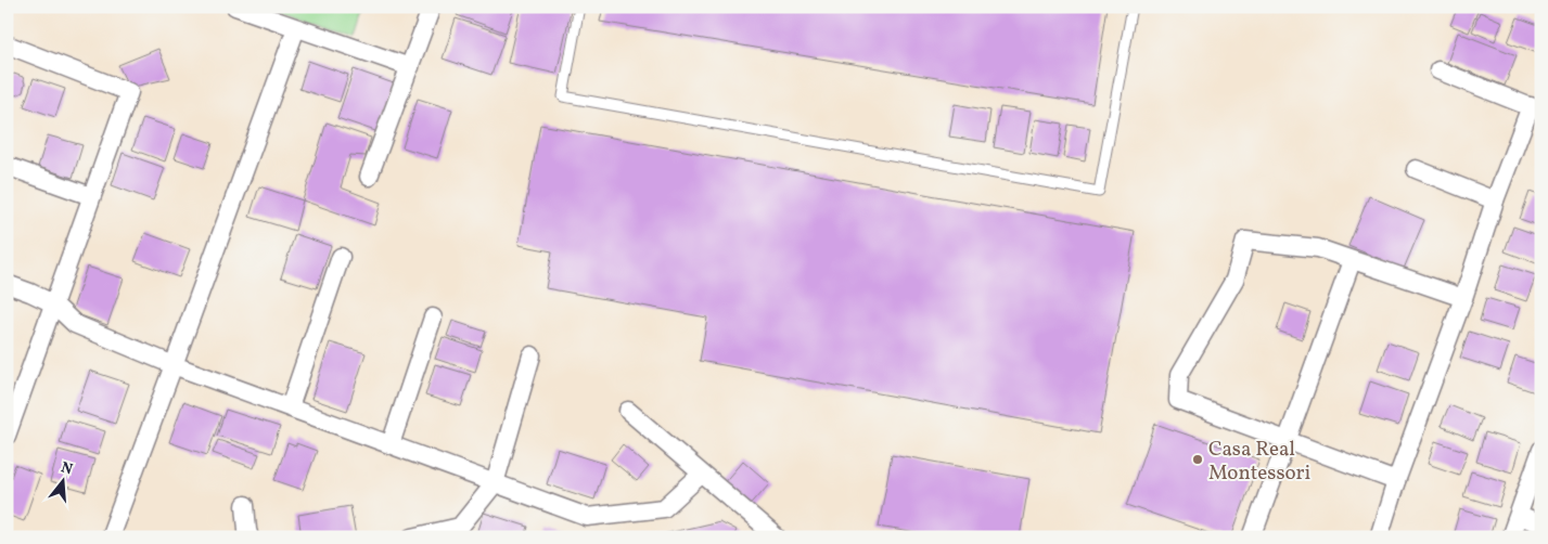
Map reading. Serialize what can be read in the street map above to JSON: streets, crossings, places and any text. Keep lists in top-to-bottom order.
{
  "places": ["Casa Real Montessori"],
  "north": "top"
}
